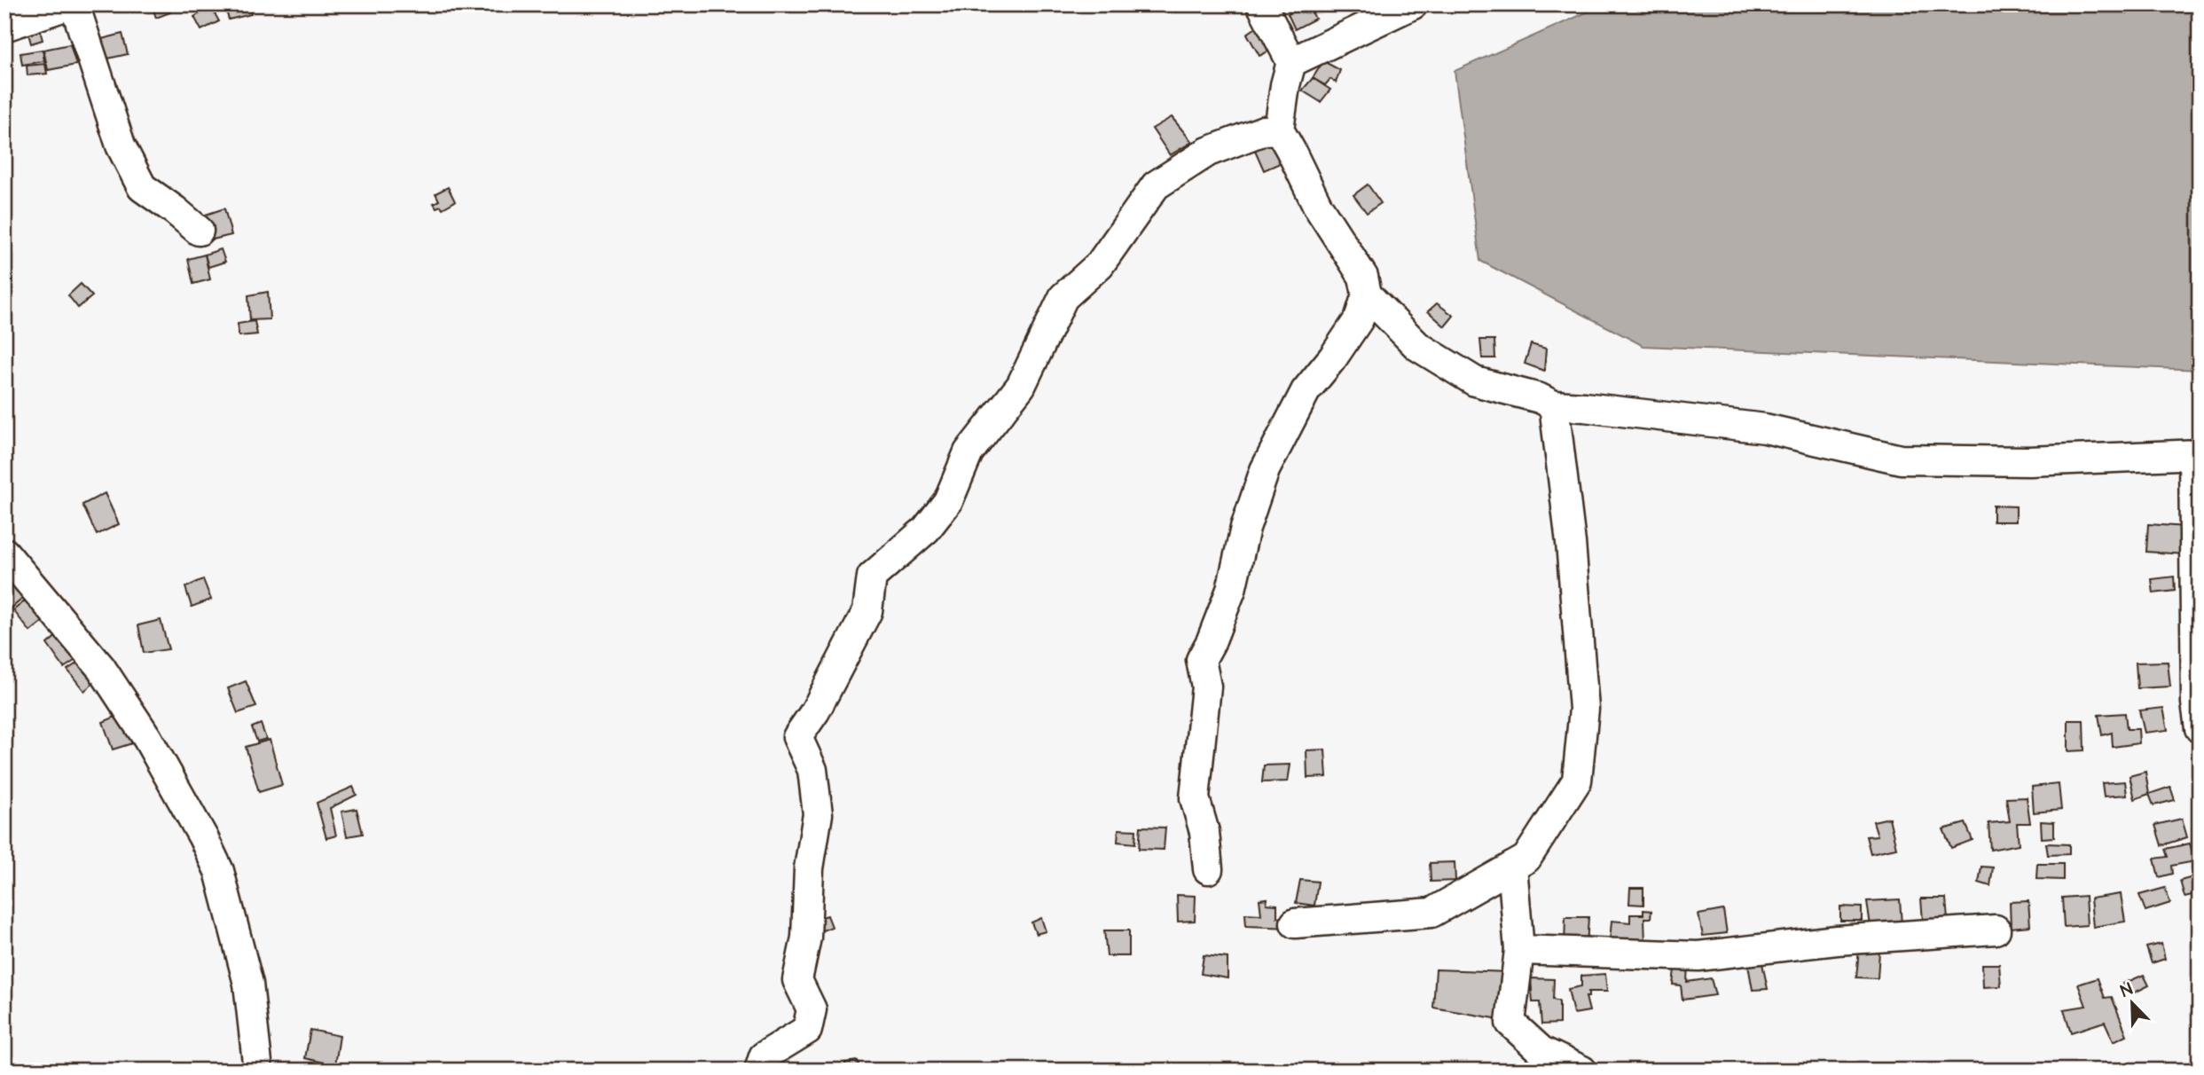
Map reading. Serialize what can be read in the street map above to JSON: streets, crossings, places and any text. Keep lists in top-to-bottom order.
{
  "north": "top left"
}
